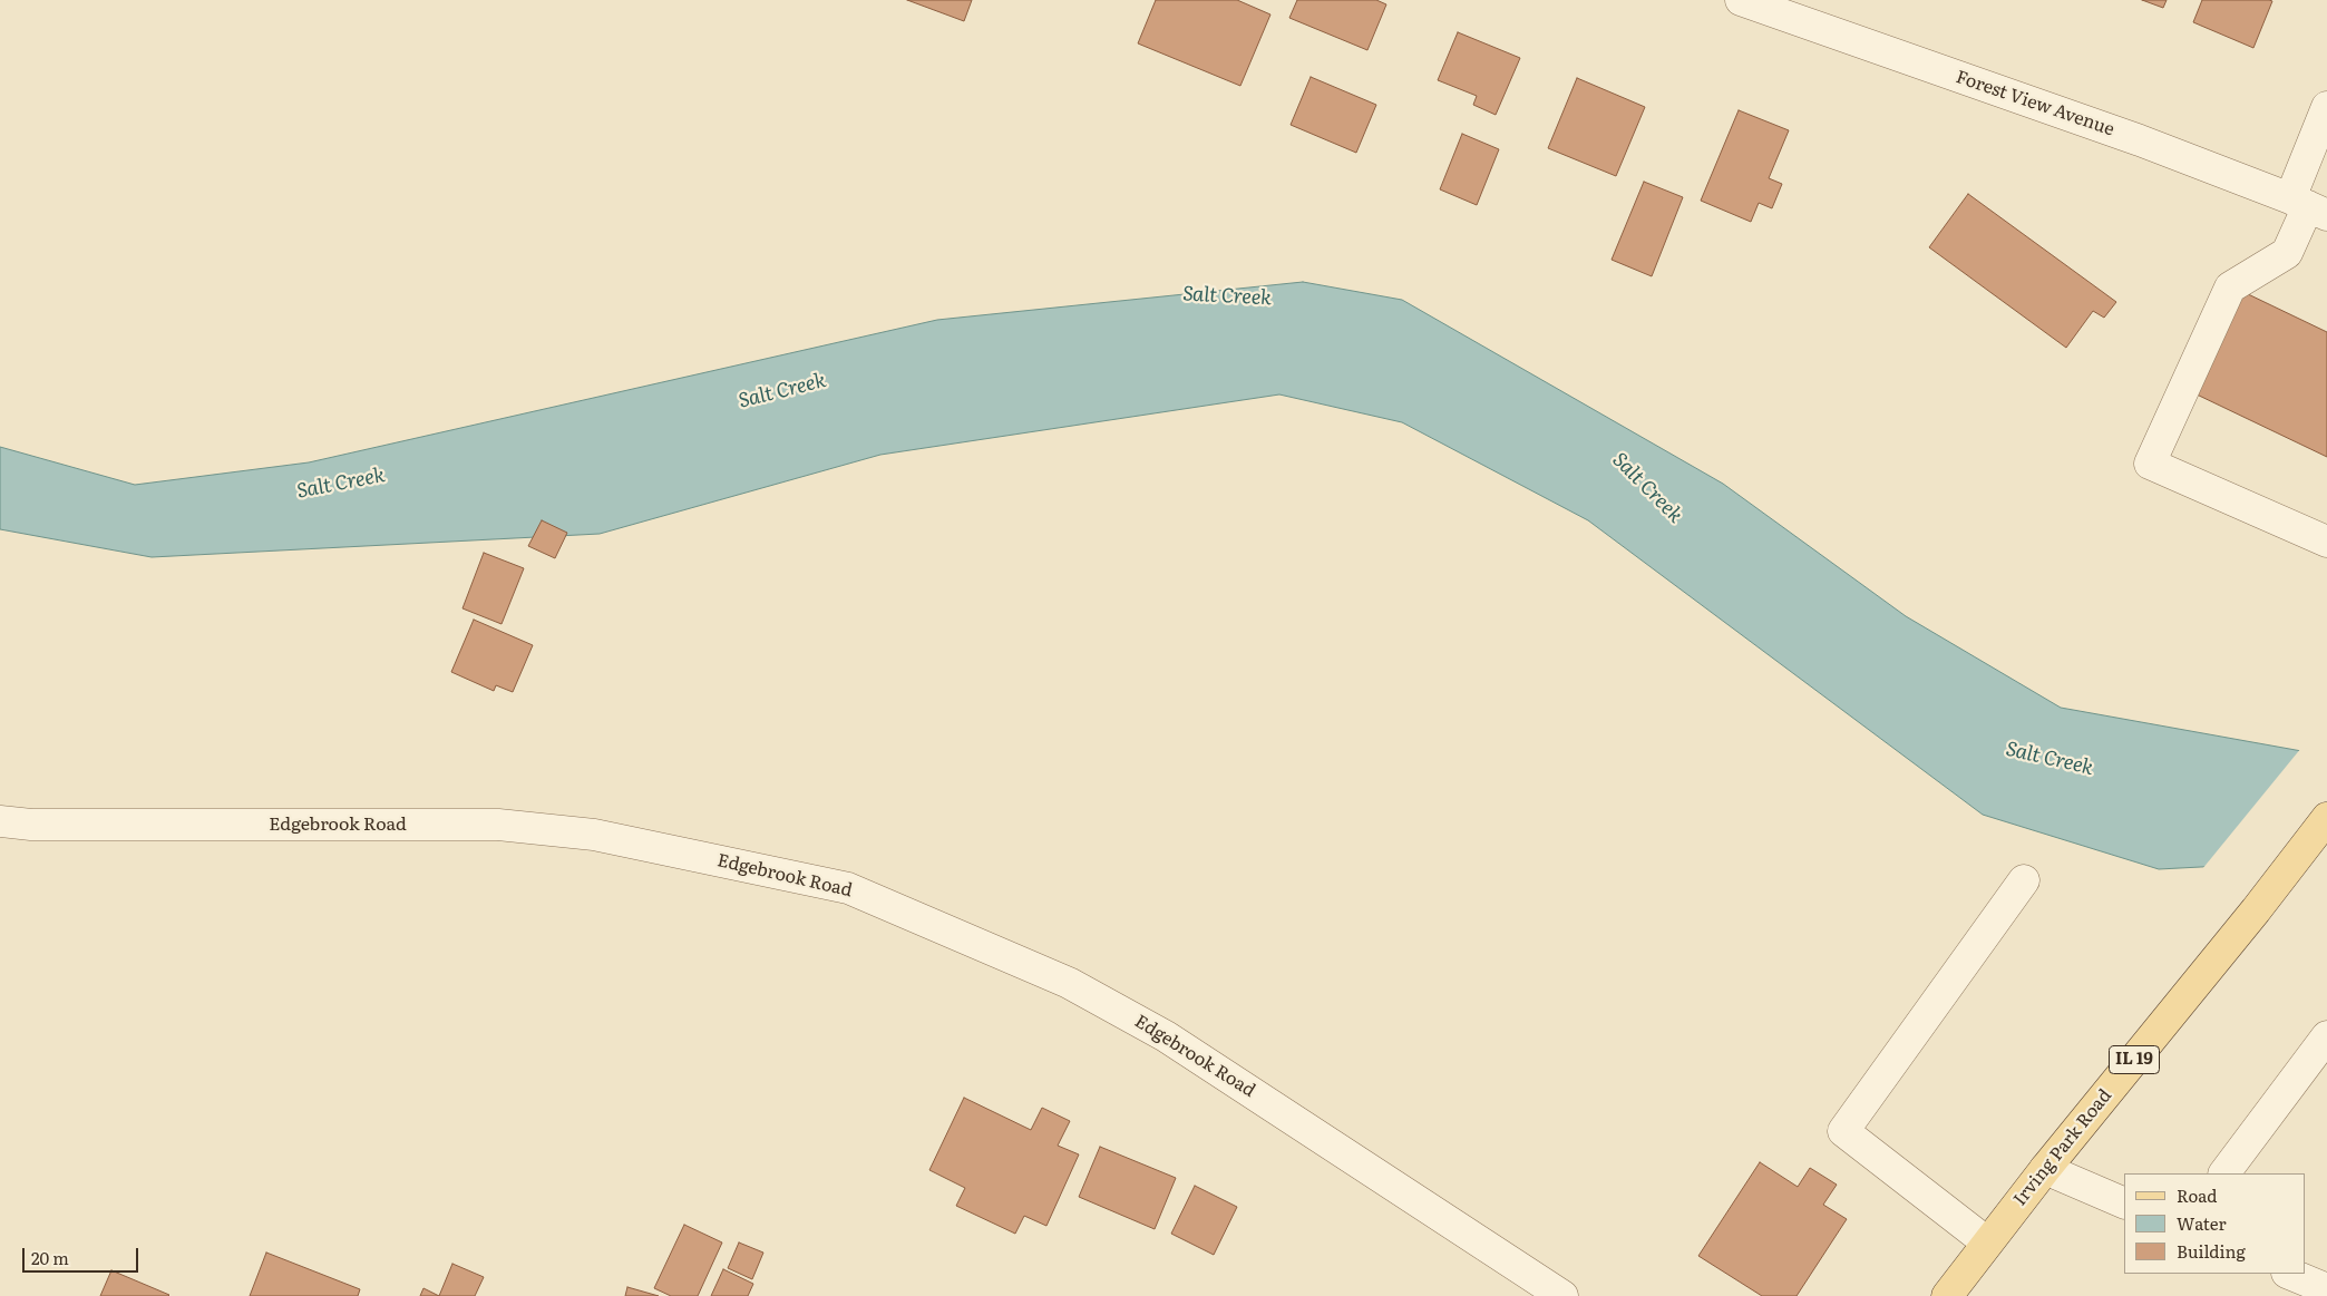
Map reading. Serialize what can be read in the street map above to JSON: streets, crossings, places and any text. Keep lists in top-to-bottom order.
{
  "streets": {
    "main road": ["IL 19", "Irving Park Road"],
    "street": ["Forest View Avenue", "Edgebrook Road"]
  },
  "water": ["Salt Creek"],
  "legend": ["Road", "Water", "Building"],
  "scale_bar": "20 m"
}
